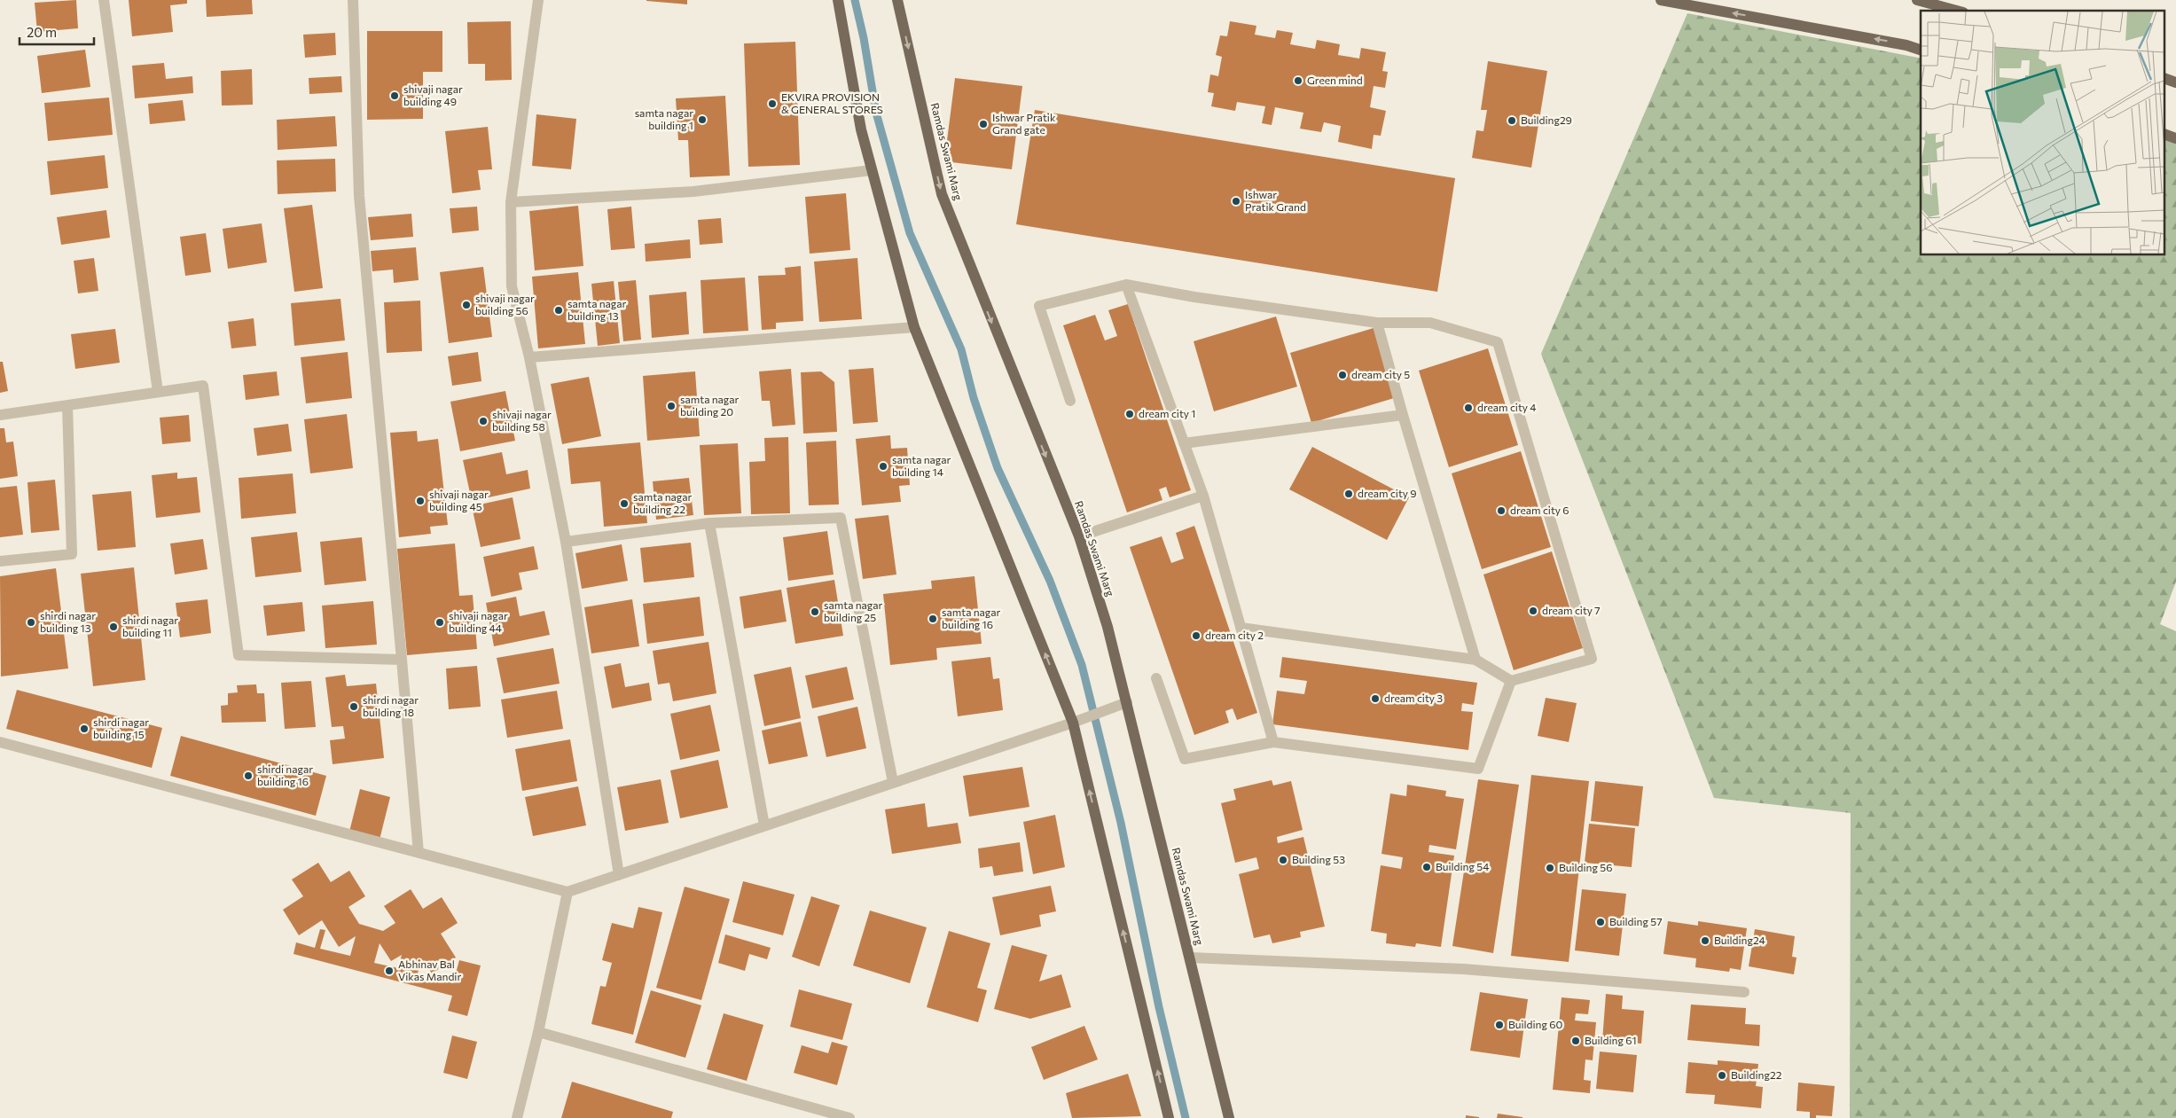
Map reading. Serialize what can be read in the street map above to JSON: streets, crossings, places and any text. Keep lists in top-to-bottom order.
{
  "streets": {
    "main road": ["Ramdas Swami Marg"]
  },
  "places": [
    "Green mind",
    "shivaji nagar building 49",
    "EKVIRA PROVISION & GENERAL STORES",
    "samta nagar building 1",
    "Building29",
    "Ishwar Pratik Grand gate",
    "Ishwar Pratik Grand",
    "shivaji nagar building 56",
    "samta nagar building 13",
    "dream city 5",
    "samta nagar building 20",
    "dream city 4",
    "dream city 1",
    "shivaji nagar building 58",
    "samta nagar building 14",
    "dream city 9",
    "shivaji nagar building 45",
    "samta nagar building 22",
    "dream city 6",
    "dream city 7",
    "samta nagar building 25",
    "samta nagar building 16",
    "shirdi nagar building 13",
    "shivaji nagar building 44",
    "shirdi nagar building 11",
    "dream city 2",
    "dream city 3",
    "shirdi nagar building 18",
    "shirdi nagar building 15",
    "shirdi nagar building 16",
    "Building 53",
    "Building 54",
    "Building 56",
    "Building 57",
    "Building24",
    "Abhinav Bal Vikas Mandir",
    "Building 60",
    "Building 61",
    "Building22"
  ],
  "scale_bar": "20 m"
}
